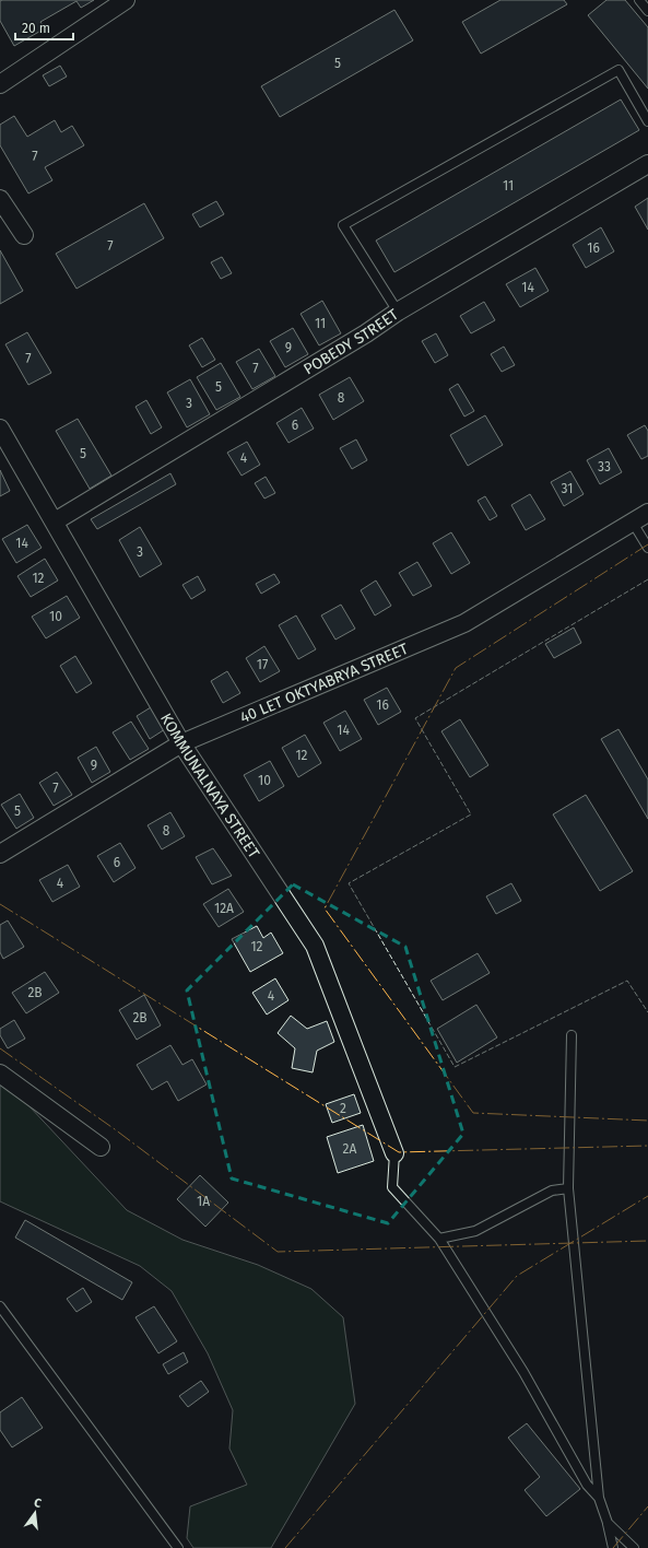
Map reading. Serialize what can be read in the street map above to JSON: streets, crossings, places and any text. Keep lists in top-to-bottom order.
{
  "streets": {
    "street": ["POBEDY STREET", "40 LET OKTYABRYA STREET", "KOMMUNALNAYA STREET"]
  },
  "crossings": [
    ["POBEDY STREET", "KOMMUNALNAYA STREET"],
    ["40 LET OKTYABRYA STREET", "KOMMUNALNAYA STREET"]
  ],
  "house_numbers": [
    "5",
    "7",
    "11",
    "7",
    "16",
    "14",
    "11",
    "9",
    "7",
    "7",
    "5",
    "8",
    "3",
    "6",
    "5",
    "4",
    "33",
    "31",
    "14",
    "3",
    "12",
    "10",
    "17",
    "16",
    "14",
    "12",
    "9",
    "10",
    "7",
    "5",
    "8",
    "6",
    "4",
    "12А",
    "12",
    "2В",
    "4",
    "2В",
    "2",
    "2А",
    "1А"
  ],
  "scale_bar": "20 m",
  "north": "top"
}
